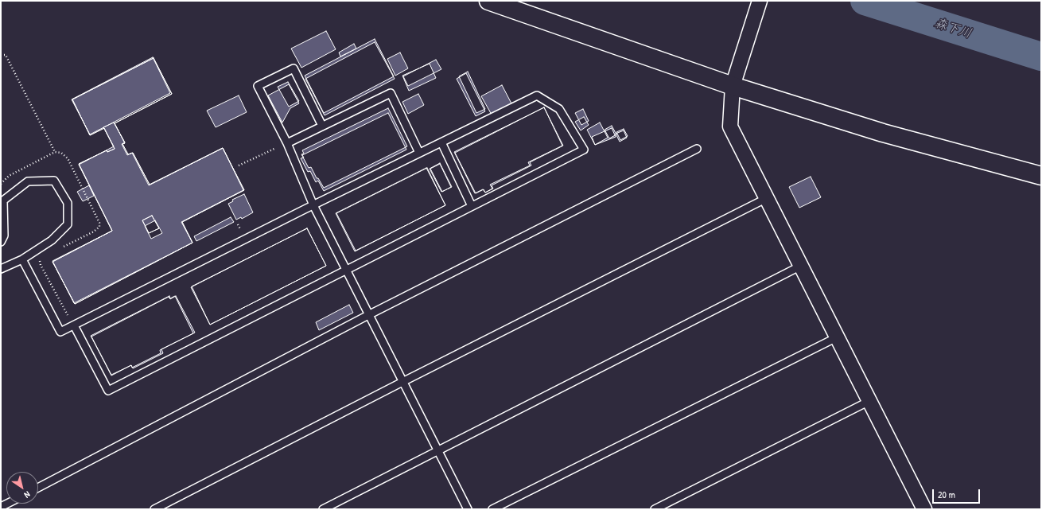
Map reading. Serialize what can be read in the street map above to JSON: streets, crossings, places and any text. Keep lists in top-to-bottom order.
{
  "water": ["森下川"],
  "scale_bar": "20 m",
  "north": "bottom right"
}
